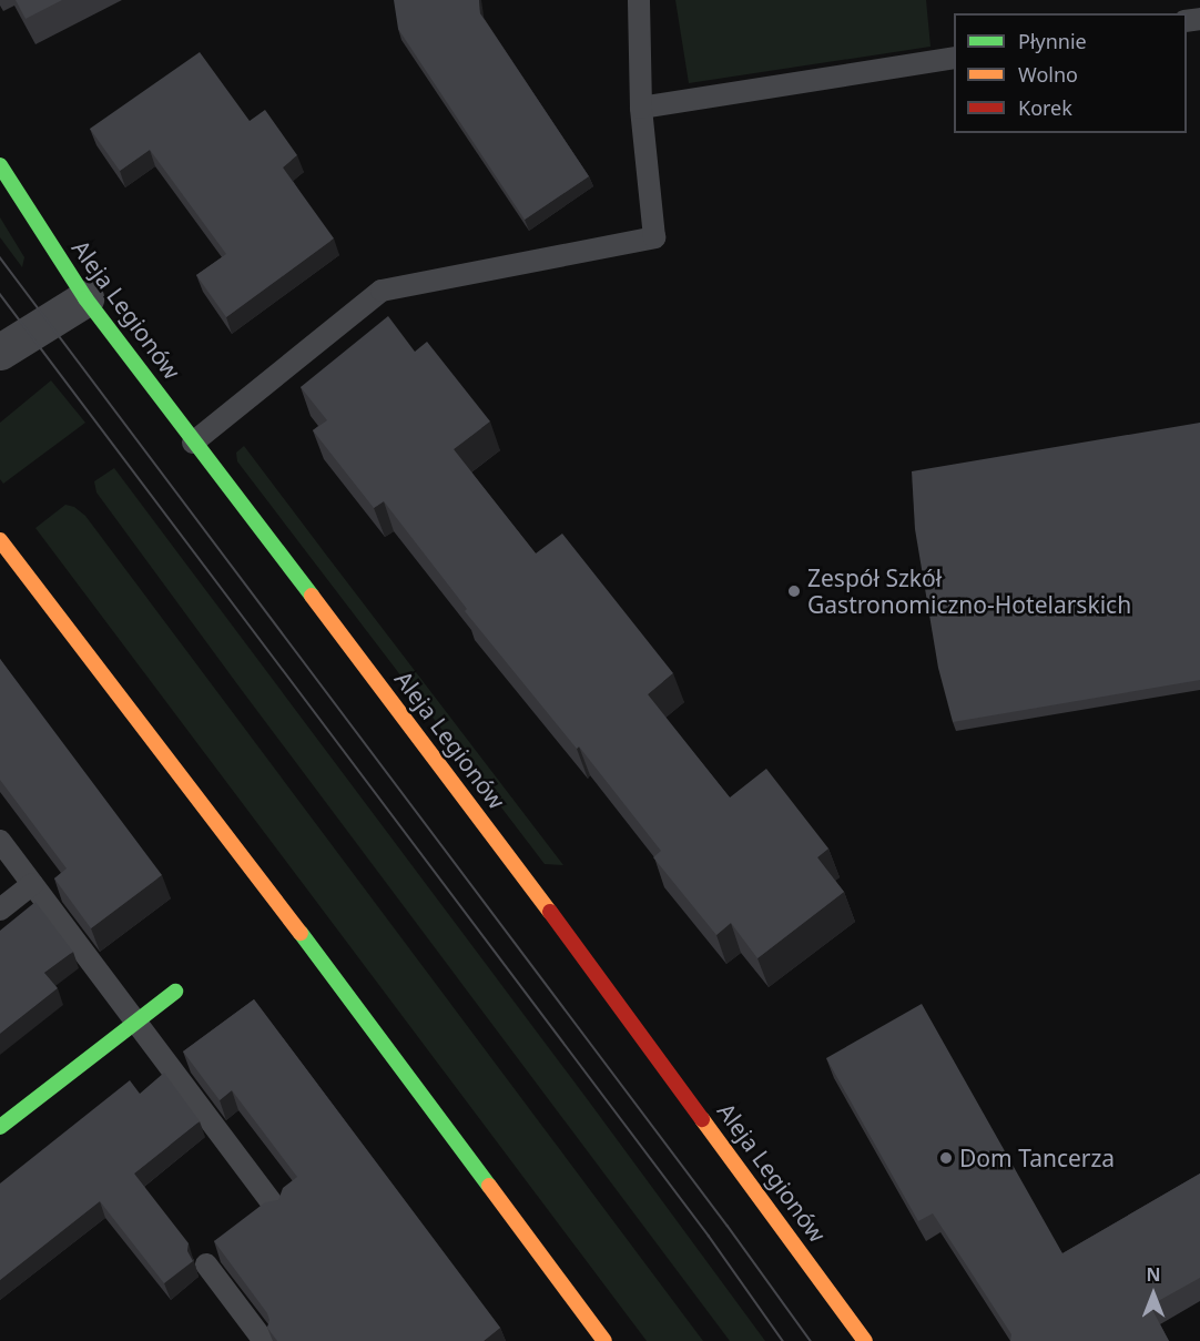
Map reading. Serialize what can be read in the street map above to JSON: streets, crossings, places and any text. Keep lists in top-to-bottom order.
{
  "streets": {
    "main road": ["Aleja Legionów"]
  },
  "places": ["Zespół Szkół Gastronomiczno-Hotelarskich", "Dom Tancerza"],
  "legend": ["Płynnie", "Wolno", "Korek"],
  "north": "top"
}
